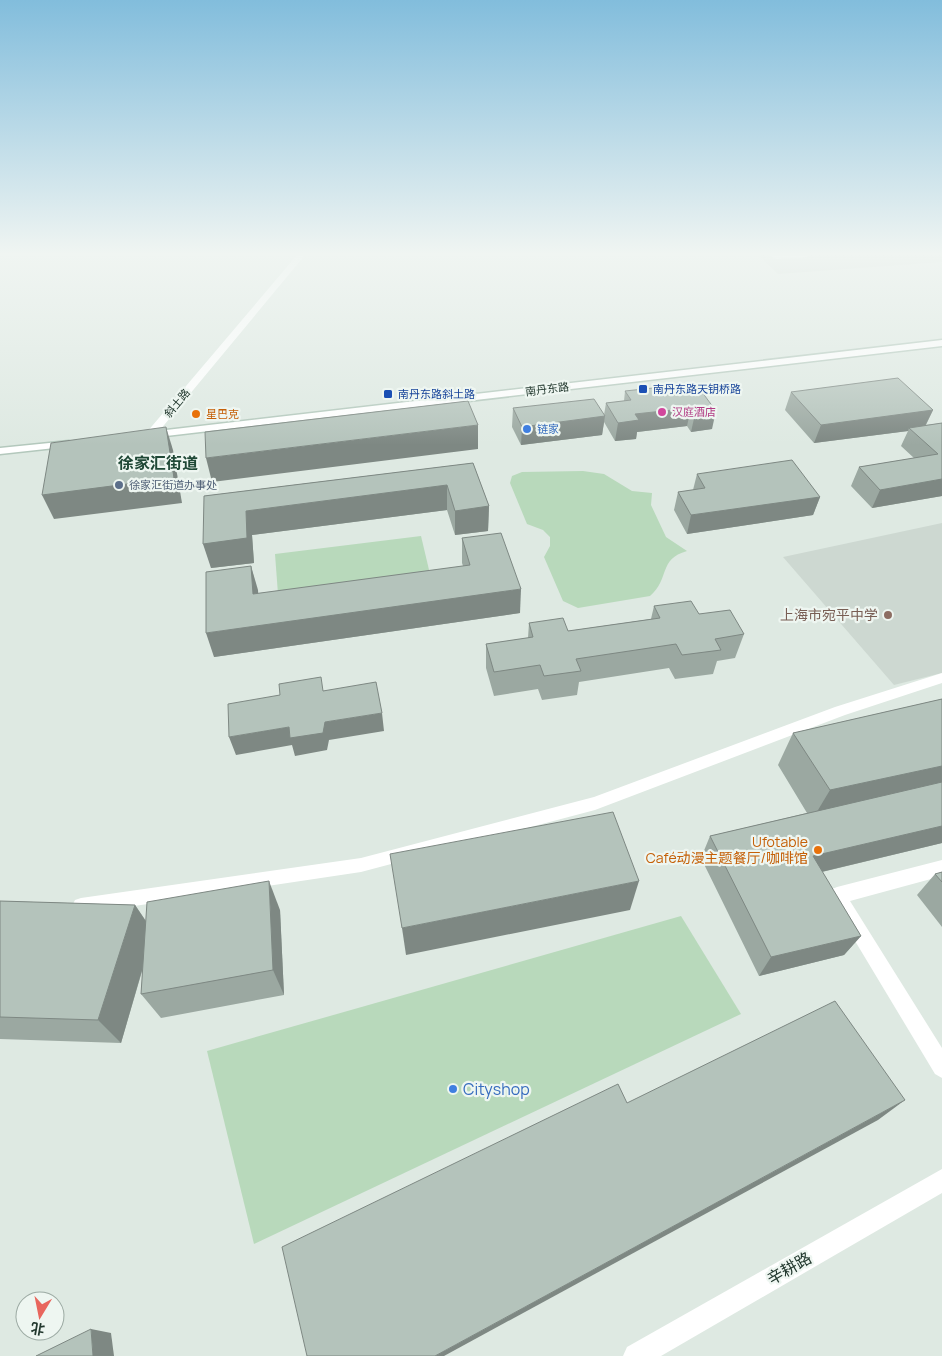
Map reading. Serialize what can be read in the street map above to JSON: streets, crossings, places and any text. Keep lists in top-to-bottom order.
{
  "streets": {
    "main road": ["南丹东路", "斜土路", "辛耕路"]
  },
  "crossings": [
    ["南丹东路", "斜土路"]
  ],
  "districts": ["徐家汇街道"],
  "places": {
    "transit": ["南丹东路天钥桥路", "南丹东路斜土路"],
    "other": [
      "汉庭酒店",
      "星巴克",
      "链家",
      "徐家汇街道办事处",
      "上海市宛平中学",
      "Ufotable Café动漫主题餐厅/咖啡馆",
      "Cityshop"
    ]
  },
  "north": "bottom"
}
